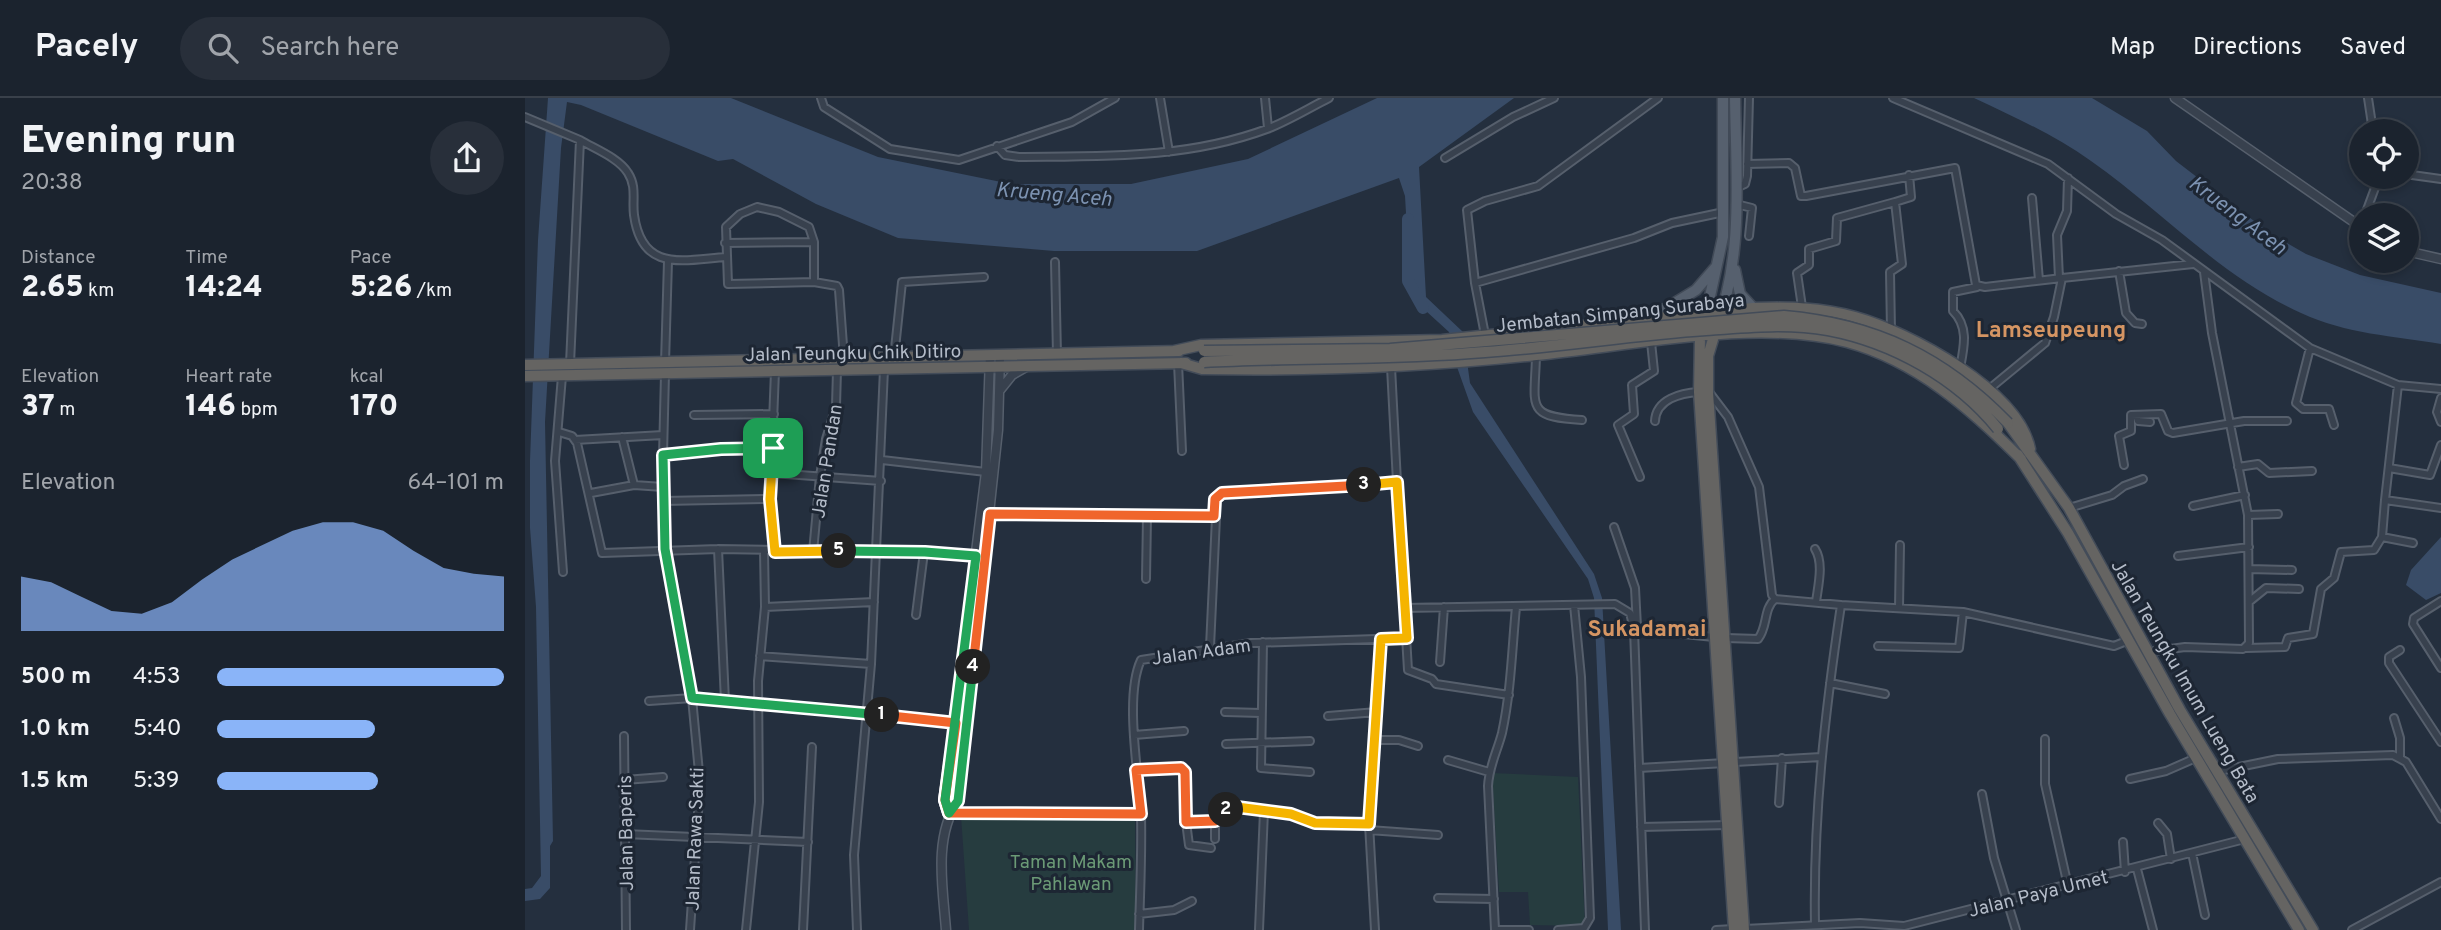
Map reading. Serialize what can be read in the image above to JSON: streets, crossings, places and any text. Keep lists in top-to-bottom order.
{
  "streets": {
    "highway": ["Jembatan Simpang Surabaya", "Jalan Teungku Chik Ditiro", "Jalan Teungku Imum Lueng Bata"],
    "street": [
      "Jalan Pandan",
      "Jalan Adam",
      "Jalan Baperis",
      "Jalan Rawa Sakti",
      "Jalan Paya Umet"
    ]
  },
  "crossings": [
    ["Jembatan Simpang Surabaya", "Jalan Teungku Chik Ditiro"],
    ["Jembatan Simpang Surabaya", "Jalan Teungku Imum Lueng Bata"],
    ["Jalan Teungku Chik Ditiro", "Jalan Pandan"],
    ["Jalan Teungku Chik Ditiro", "Jalan Teungku Imum Lueng Bata"],
    ["Jalan Teungku Chik Ditiro", "Jalan Rawa Sakti"],
    ["Jalan Teungku Imum Lueng Bata", "Jalan Paya Umet"]
  ],
  "districts": ["Lamseupeung", "Sukadamai"],
  "water": ["Krueng Aceh"],
  "parks": ["Taman Makam Pahlawan"],
  "page": {
    "header": "Pacely",
    "search": "Search here",
    "nav": ["Map", "Directions", "Saved"],
    "heading": ["Evening run", "20:38"],
    "stats": [
      ["Distance", "2.65 km"],
      ["Time", "14:24"],
      ["Pace", "5:26 /km"],
      ["Elevation", "37 m"],
      ["Heart rate", "146 bpm"],
      ["kcal", "170"]
    ],
    "chart": ["Elevation", "64–101 m"],
    "pins": [
      "3",
      "5",
      "4",
      "1",
      "2"
    ],
    "list": [
      {
        "name": "500 m",
        "note": "4:53"
      },
      {
        "name": "1.0 km",
        "note": "5:40"
      },
      {
        "name": "1.5 km",
        "note": "5:39"
      }
    ]
  }
}
